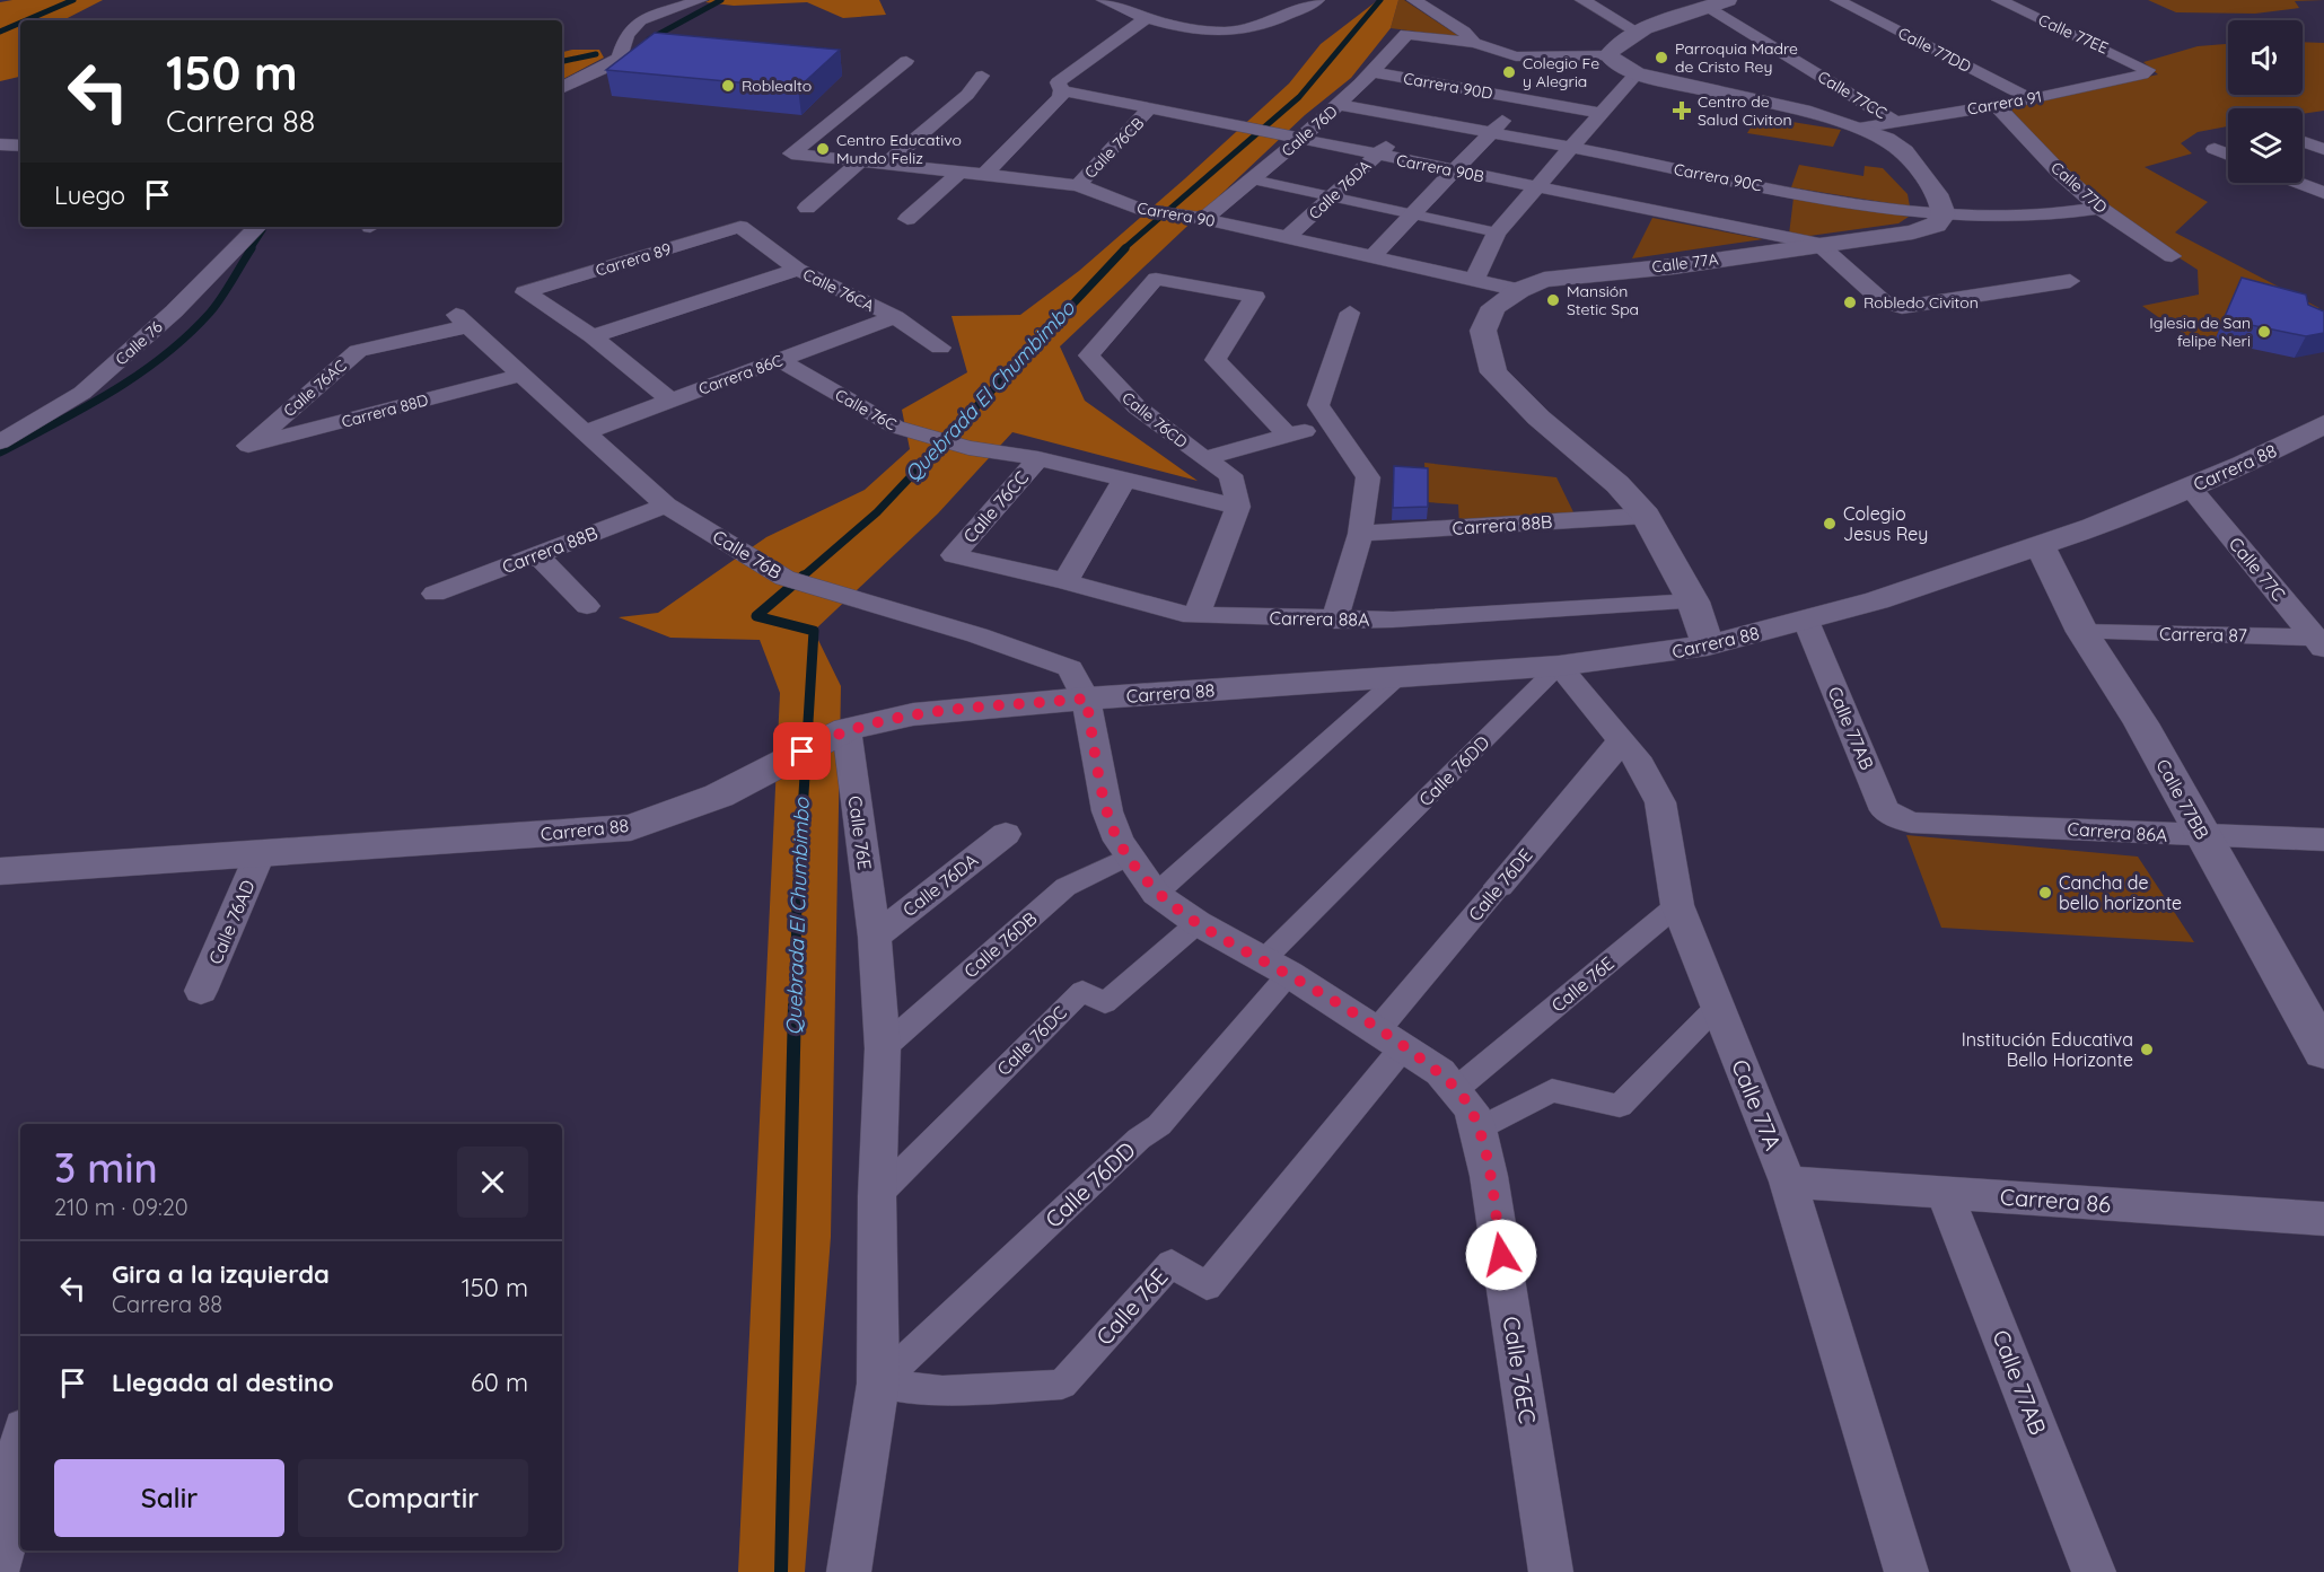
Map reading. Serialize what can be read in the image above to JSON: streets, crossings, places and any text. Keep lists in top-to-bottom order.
{
  "streets": {
    "street": [
      "Calle 77EE",
      "Calle 77DD",
      "Carrera 90D",
      "Calle 77CC",
      "Carrera 91",
      "Calle 76D",
      "Calle 76CB",
      "Carrera 90B",
      "Carrera 90C",
      "Calle 77D",
      "Calle 76DA",
      "Carrera 90",
      "Carrera 89",
      "Calle 77A",
      "Calle 76CA",
      "Calle 76",
      "Carrera 86C",
      "Calle 76AC",
      "Calle 76C",
      "Carrera 88D",
      "Calle 76CD",
      "Carrera 88",
      "Calle 76CC",
      "Carrera 88B",
      "Calle 76B",
      "Calle 77C",
      "Carrera 88A",
      "Carrera 87",
      "Calle 77AB",
      "Calle 76DD",
      "Calle 77BB",
      "Carrera 86A",
      "Calle 76E",
      "Calle 76DE",
      "Calle 76AD",
      "Calle 76DB",
      "Calle 76DC",
      "Carrera 86",
      "Calle 76EC"
    ]
  },
  "crossings": [
    ["Calle 77EE", "Carrera 91"],
    ["Calle 77DD", "Carrera 91"],
    ["Carrera 90D", "Calle 76D"],
    ["Carrera 90D", "Calle 76DA"],
    ["Calle 77CC", "Carrera 91"],
    ["Carrera 91", "Calle 77D"],
    ["Calle 76D", "Carrera 90B"],
    ["Calle 76D", "Carrera 90C"],
    ["Calle 76D", "Carrera 90"],
    ["Calle 76CB", "Carrera 90B"],
    ["Calle 76CB", "Carrera 90"],
    ["Carrera 90B", "Calle 76DA"],
    ["Carrera 90B", "Calle 77A"],
    ["Carrera 90C", "Calle 77D"],
    ["Carrera 90C", "Calle 76DA"],
    ["Carrera 90C", "Calle 77A"],
    ["Calle 76DA", "Carrera 90"],
    ["Calle 76DA", "Calle 76E"],
    ["Carrera 90", "Calle 77A"],
    ["Carrera 89", "Calle 76CA"],
    ["Calle 77A", "Carrera 88"],
    ["Calle 77A", "Carrera 88B"],
    ["Calle 77A", "Carrera 88A"],
    ["Calle 77A", "Calle 76DD"],
    ["Calle 77A", "Calle 76E"],
    ["Calle 77A", "Calle 76DE"],
    ["Calle 77A", "Carrera 86"],
    ["Calle 76CA", "Carrera 86C"],
    ["Carrera 86C", "Calle 76C"],
    ["Carrera 86C", "Calle 76B"],
    ["Calle 76AC", "Carrera 88D"],
    ["Calle 76AC", "Calle 76B"],
    ["Calle 76C", "Calle 76CC"],
    ["Carrera 88D", "Calle 76B"],
    ["Carrera 88", "Calle 76B"],
    ["Carrera 88", "Calle 77C"],
    ["Carrera 88", "Calle 77AB"],
    ["Carrera 88", "Calle 76DD"],
    ["Carrera 88", "Calle 77BB"],
    ["Carrera 88", "Calle 76E"],
    ["Carrera 88", "Calle 76AD"],
    ["Carrera 88", "Calle 76EC"],
    ["Calle 76CC", "Carrera 88A"],
    ["Carrera 88B", "Calle 76B"],
    ["Calle 76B", "Calle 76EC"],
    ["Calle 77C", "Carrera 87"],
    ["Carrera 87", "Calle 77BB"],
    ["Calle 77AB", "Carrera 86A"],
    ["Calle 77AB", "Carrera 86"],
    ["Calle 76DD", "Calle 76E"],
    ["Calle 76DD", "Calle 76EC"],
    ["Calle 77BB", "Carrera 86A"],
    ["Calle 76E", "Calle 76DE"],
    ["Calle 76E", "Calle 76DB"],
    ["Calle 76E", "Calle 76DC"],
    ["Calle 76E", "Calle 76EC"],
    ["Calle 76DE", "Calle 76EC"],
    ["Calle 76DB", "Calle 76EC"],
    ["Calle 76DC", "Calle 76EC"]
  ],
  "water": ["Quebrada El Chumbimbo"],
  "places": {
    "other": [
      "Parroquia Madre de Cristo Rey",
      "Colegio Fe y Alegria",
      "Roblealto",
      "Centro Educativo Mundo Feliz",
      "Mansión Stetic Spa",
      "Robledo Civiton",
      "Iglesia de San felipe Neri",
      "Colegio Jesus Rey",
      "Cancha de bello horizonte",
      "Institución Educativa Bello Horizonte"
    ],
    "health": ["Centro de Salud Civiton"]
  },
  "page": {
    "turn": ["150 m", "Carrera 88"],
    "then": "Luego",
    "heading": ["3 min", "210 m · 09:20"],
    "list": [
      {
        "name": "Gira a la izquierda",
        "note": "Carrera 88",
        "value": "150 m"
      },
      {
        "name": "Llegada al destino",
        "value": "60 m"
      }
    ],
    "buttons": ["Salir", "Compartir"]
  }
}
